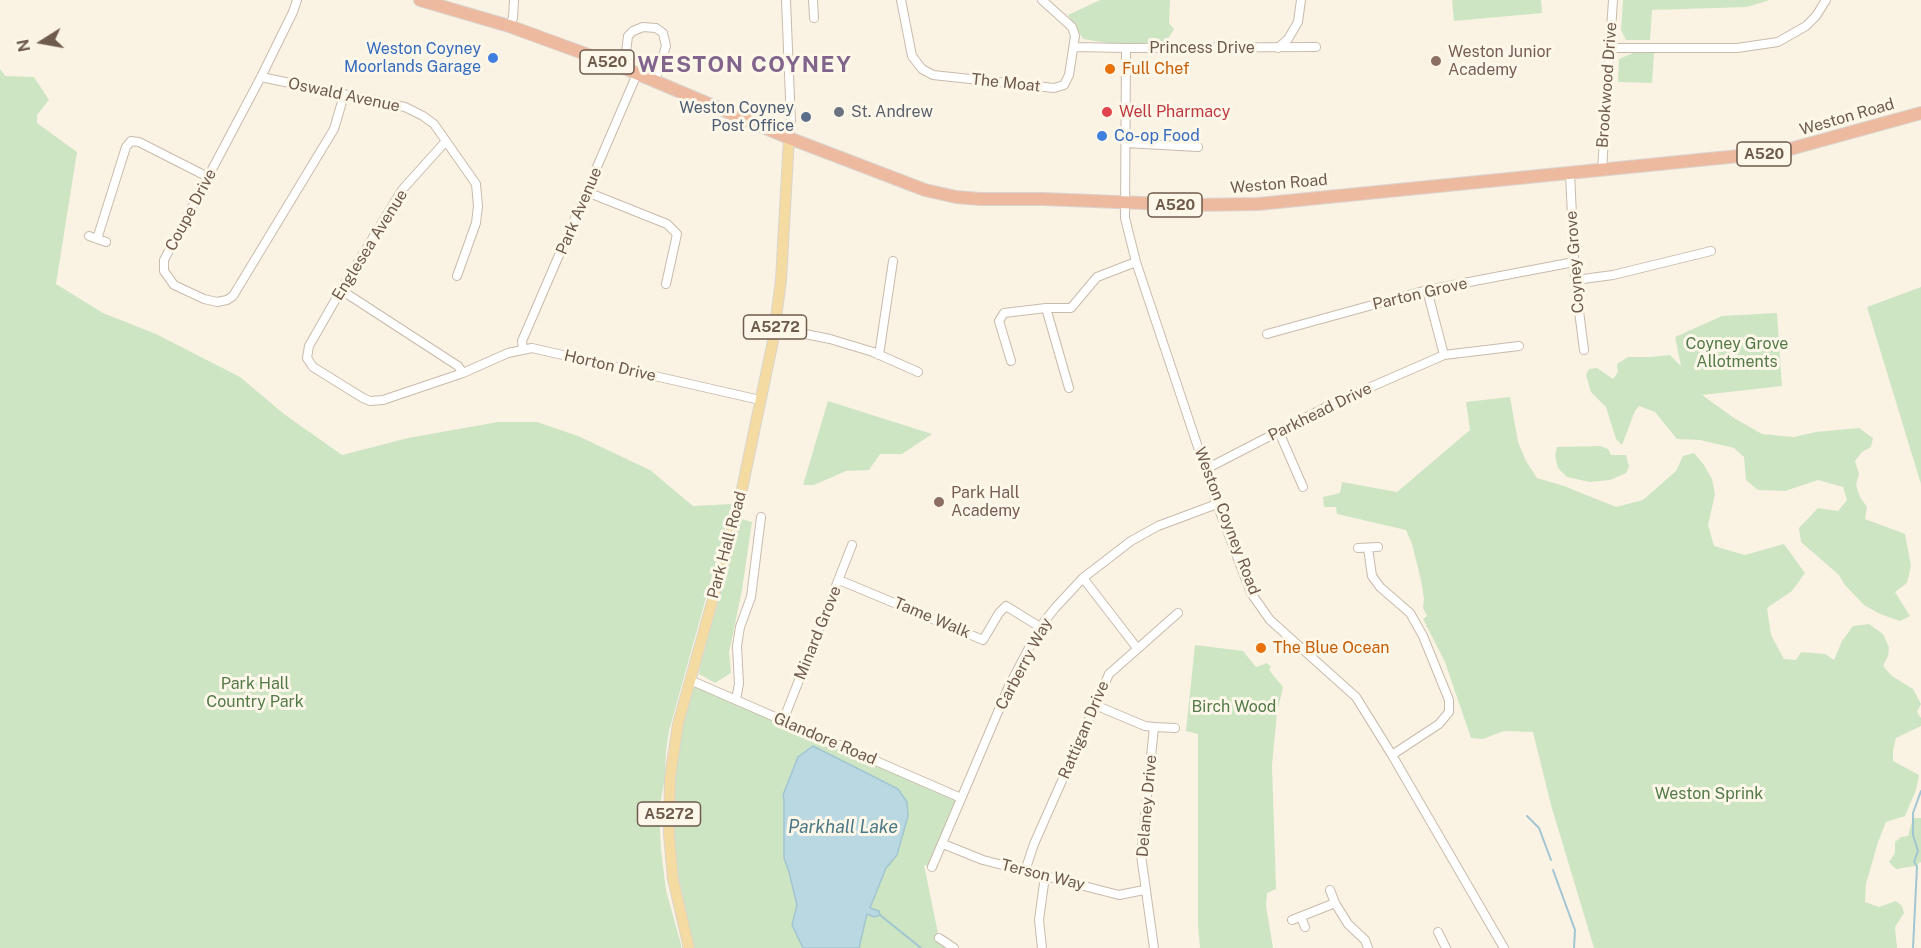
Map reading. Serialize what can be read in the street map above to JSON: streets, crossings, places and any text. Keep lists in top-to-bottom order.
{
  "streets": {
    "highway": ["A520", "Weston Road"],
    "main road": ["A5272", "Park Hall Road"],
    "street": [
      "Princess Drive",
      "The Moat",
      "Brookwood Drive",
      "Oswald Avenue",
      "Coupe Drive",
      "Park Avenue",
      "Englesea Avenue",
      "Coyney Grove",
      "Parton Grove",
      "Horton Drive",
      "Parkhead Drive",
      "Weston Coyney Road",
      "Tame Walk",
      "Minard Grove",
      "Carberry Way",
      "Rattigan Drive",
      "Glandore Road",
      "Delaney Drive",
      "Terson Way"
    ]
  },
  "crossings": [
    ["Princess Drive", "The Moat"],
    ["Princess Drive", "Weston Coyney Road"],
    ["Brookwood Drive", "Weston Road"],
    ["Oswald Avenue", "Coupe Drive"],
    ["Oswald Avenue", "Englesea Avenue"],
    ["Weston Road", "Park Avenue"],
    ["Weston Road", "Coyney Grove"],
    ["Weston Road", "Weston Coyney Road"],
    ["Weston Road", "Park Hall Road"],
    ["Park Avenue", "Horton Drive"],
    ["Coyney Grove", "Parton Grove"],
    ["Horton Drive", "Park Hall Road"],
    ["Parkhead Drive", "Weston Coyney Road"],
    ["Weston Coyney Road", "Carberry Way"],
    ["Park Hall Road", "Glandore Road"],
    ["Tame Walk", "Minard Grove"],
    ["Tame Walk", "Carberry Way"],
    ["Minard Grove", "Glandore Road"],
    ["Carberry Way", "Glandore Road"],
    ["Carberry Way", "Terson Way"],
    ["Rattigan Drive", "Terson Way"],
    ["Delaney Drive", "Terson Way"]
  ],
  "districts": ["WESTON COYNEY"],
  "water": ["Parkhall Lake"],
  "parks": [
    "Coyney Grove Allotments",
    "Park Hall Country Park",
    "Birch Wood",
    "Weston Sprink"
  ],
  "places": [
    "Weston Coyney Moorlands Garage",
    "Weston Junior Academy",
    "Full Chef",
    "St. Andrew",
    "Well Pharmacy",
    "Weston Coyney Post Office",
    "Co-op Food",
    "Park Hall Academy",
    "The Blue Ocean"
  ],
  "north": "left"
}
